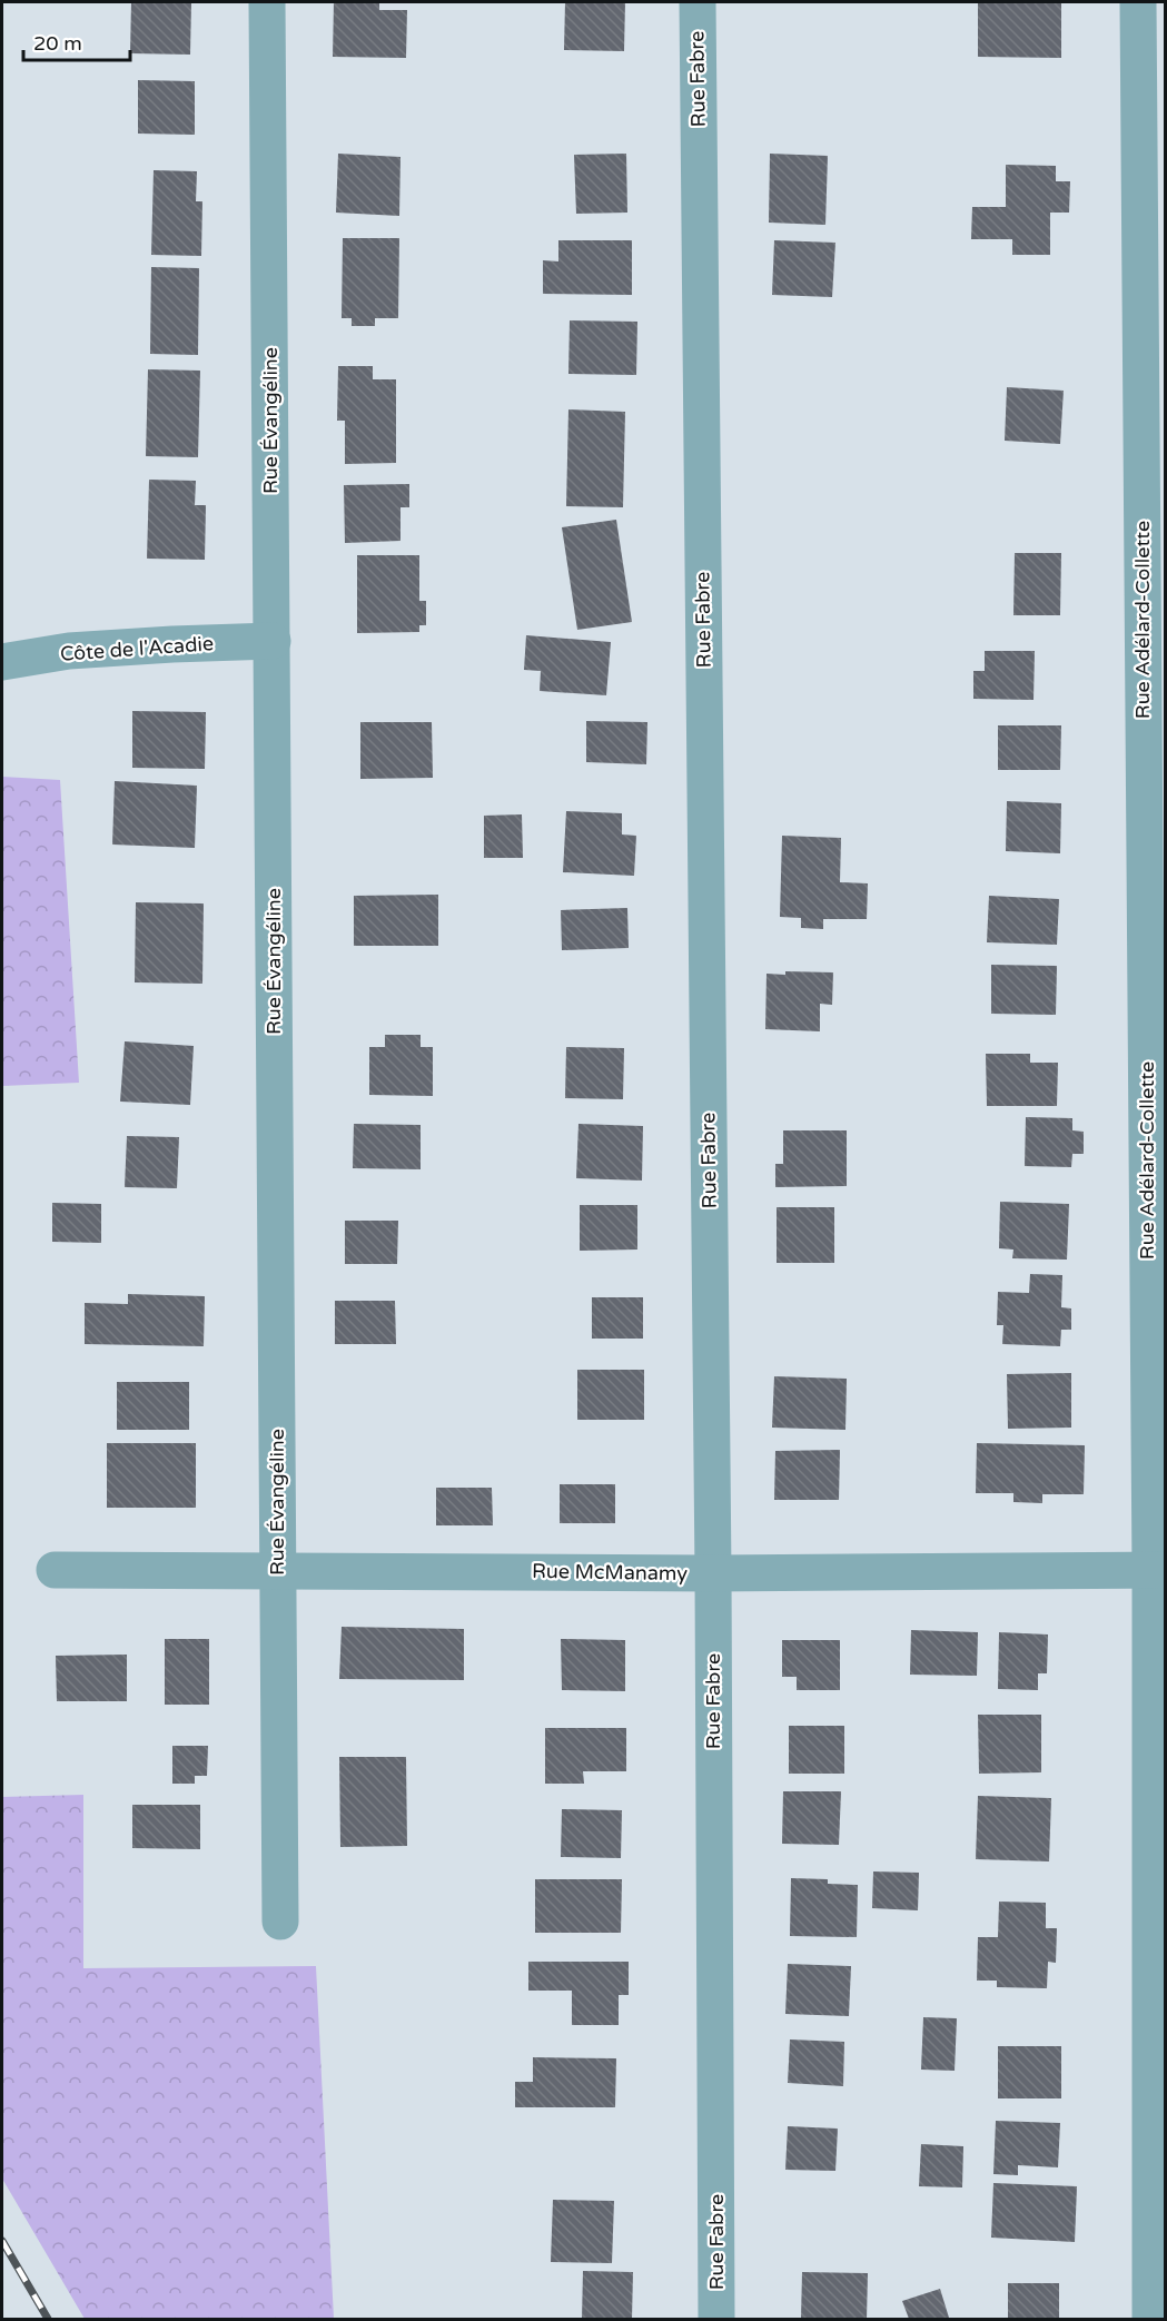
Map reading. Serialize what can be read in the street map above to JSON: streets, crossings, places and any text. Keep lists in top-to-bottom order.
{
  "streets": {
    "street": [
      "Rue Fabre",
      "Rue Évangéline",
      "Rue Adélard-Collette",
      "Côte de l'Acadie",
      "Rue McManamy"
    ]
  },
  "crossings": [
    ["Rue Fabre", "Rue McManamy"],
    ["Rue Évangéline", "Côte de l'Acadie"],
    ["Rue Évangéline", "Rue McManamy"],
    ["Rue Adélard-Collette", "Rue McManamy"]
  ],
  "scale_bar": "20 m"
}
